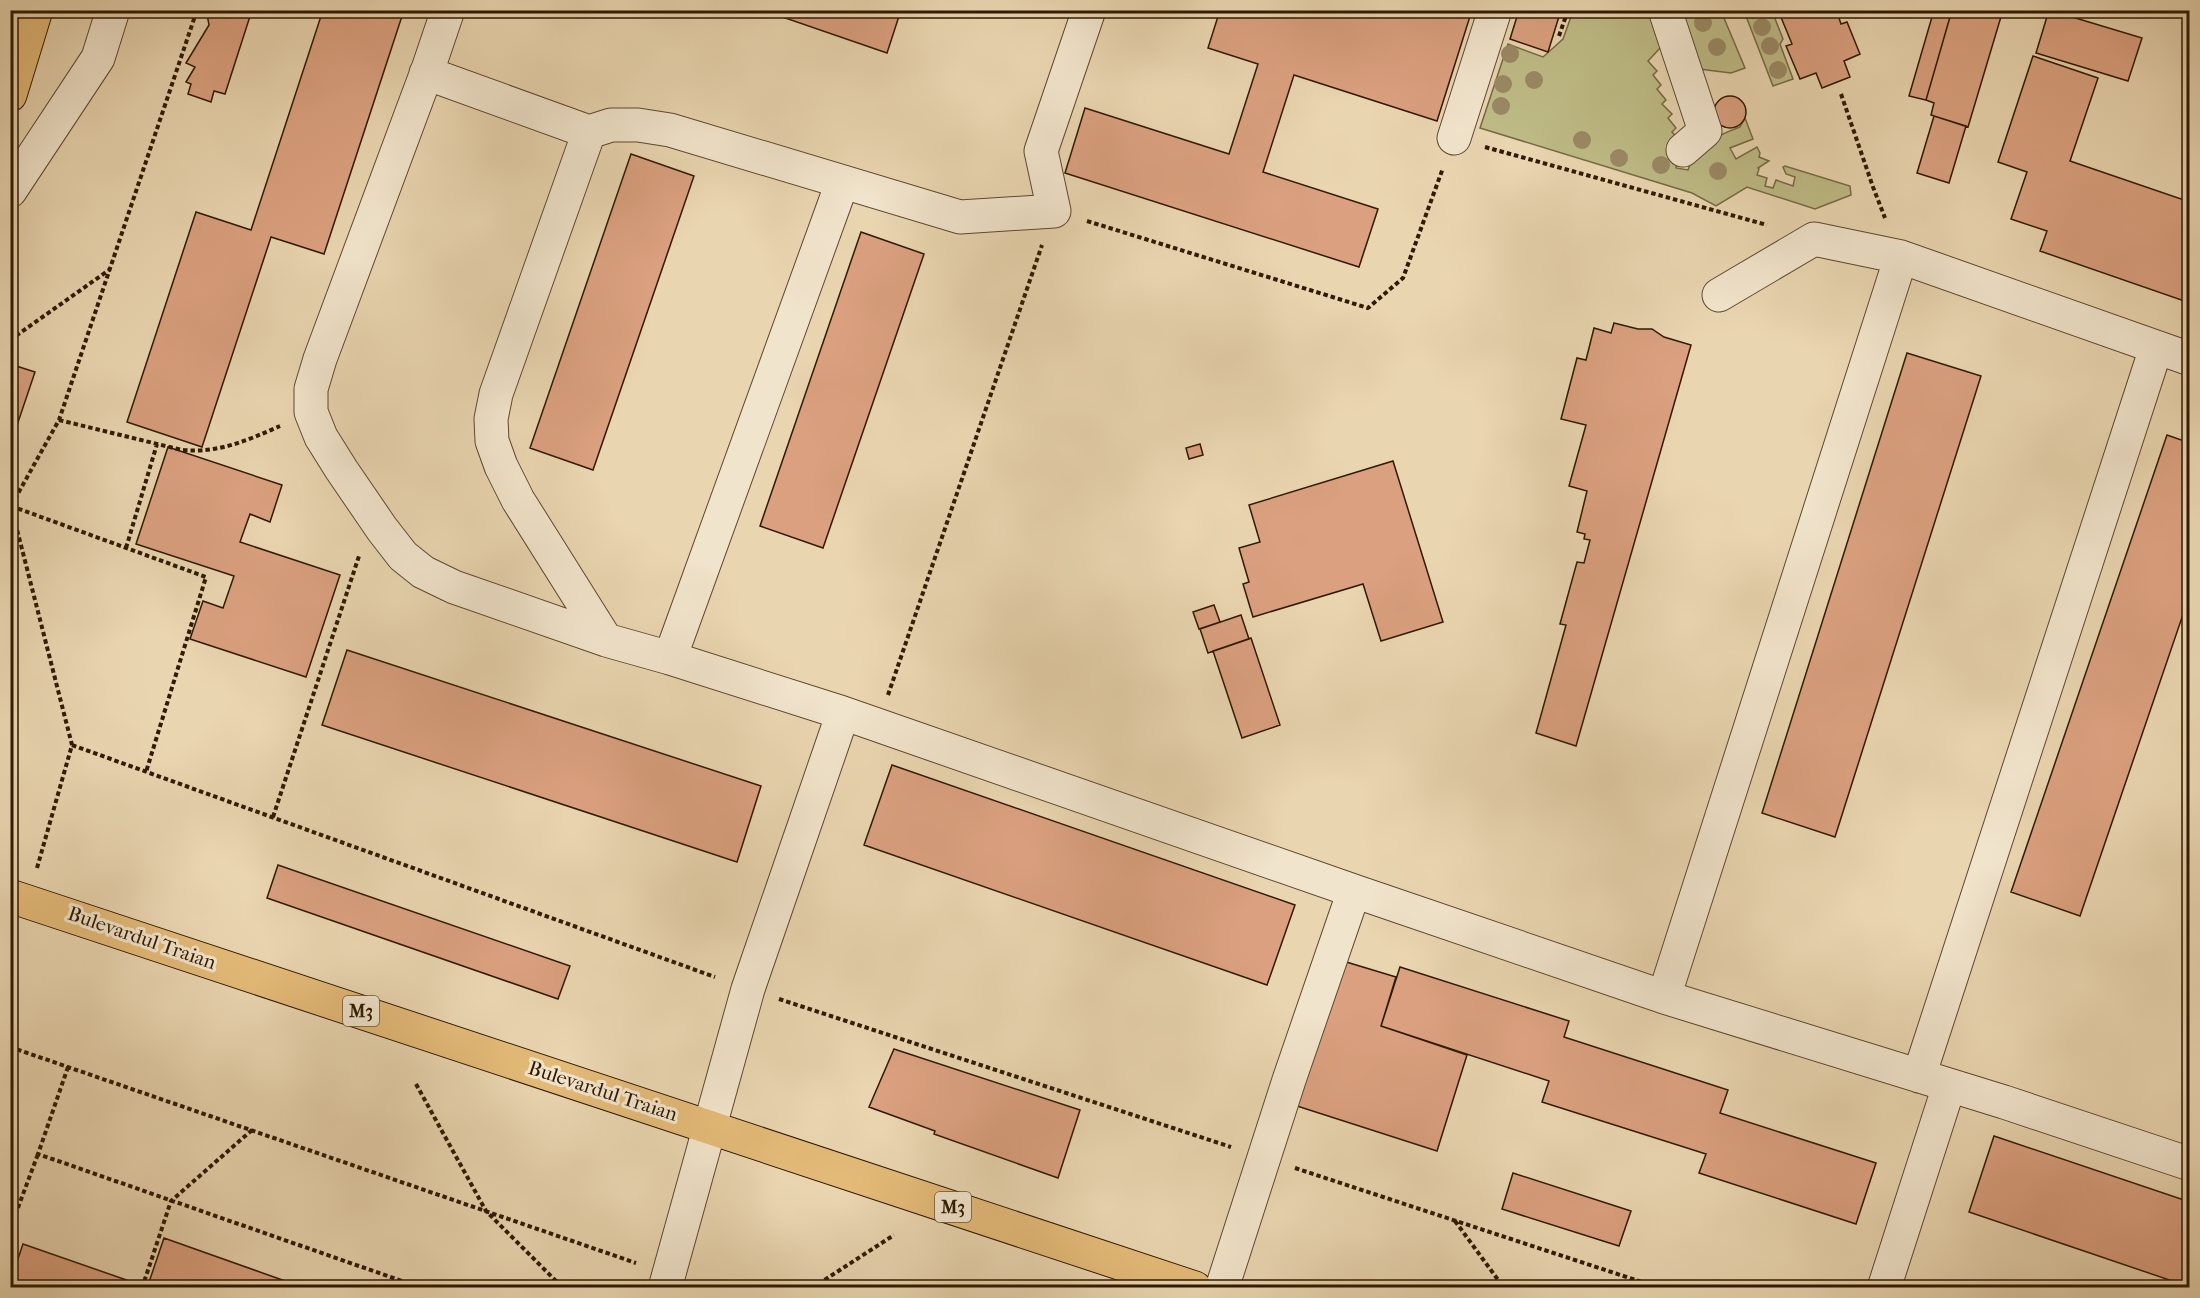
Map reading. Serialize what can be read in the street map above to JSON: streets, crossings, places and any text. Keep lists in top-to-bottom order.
{
  "streets": {
    "main road": ["Bulevardul Traian", "M3"]
  }
}
